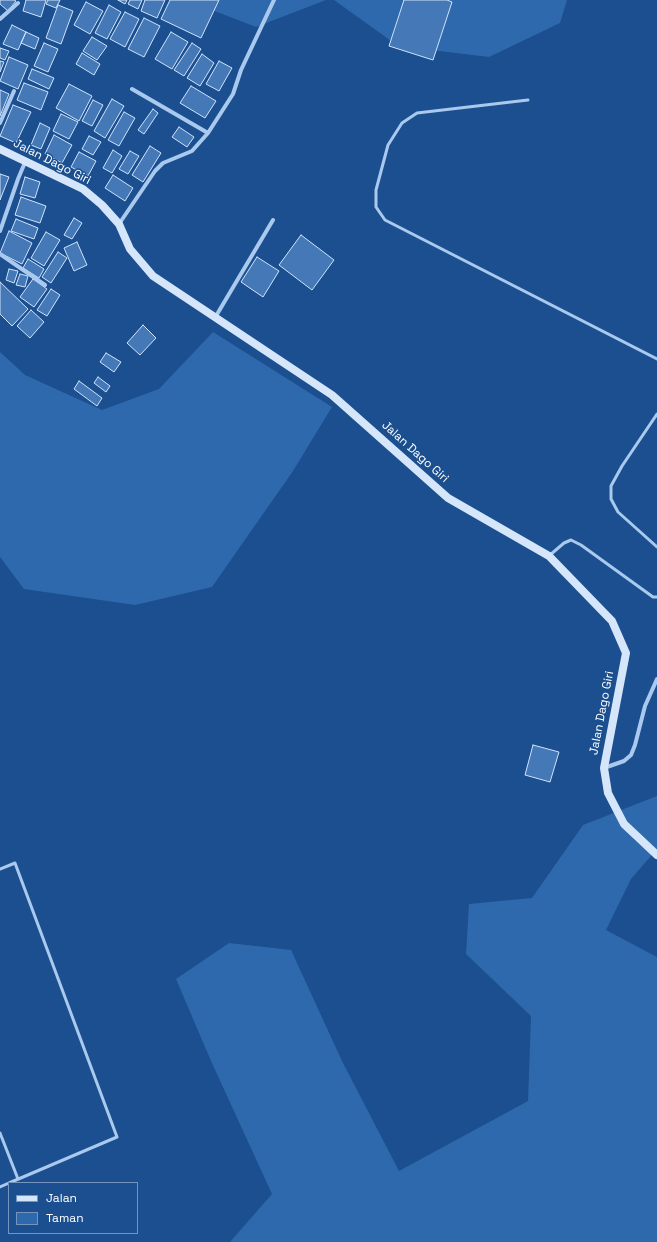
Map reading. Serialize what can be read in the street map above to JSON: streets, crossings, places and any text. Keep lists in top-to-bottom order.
{
  "streets": {
    "main road": ["Jalan Dago Giri"]
  },
  "legend": ["Jalan", "Taman"]
}
